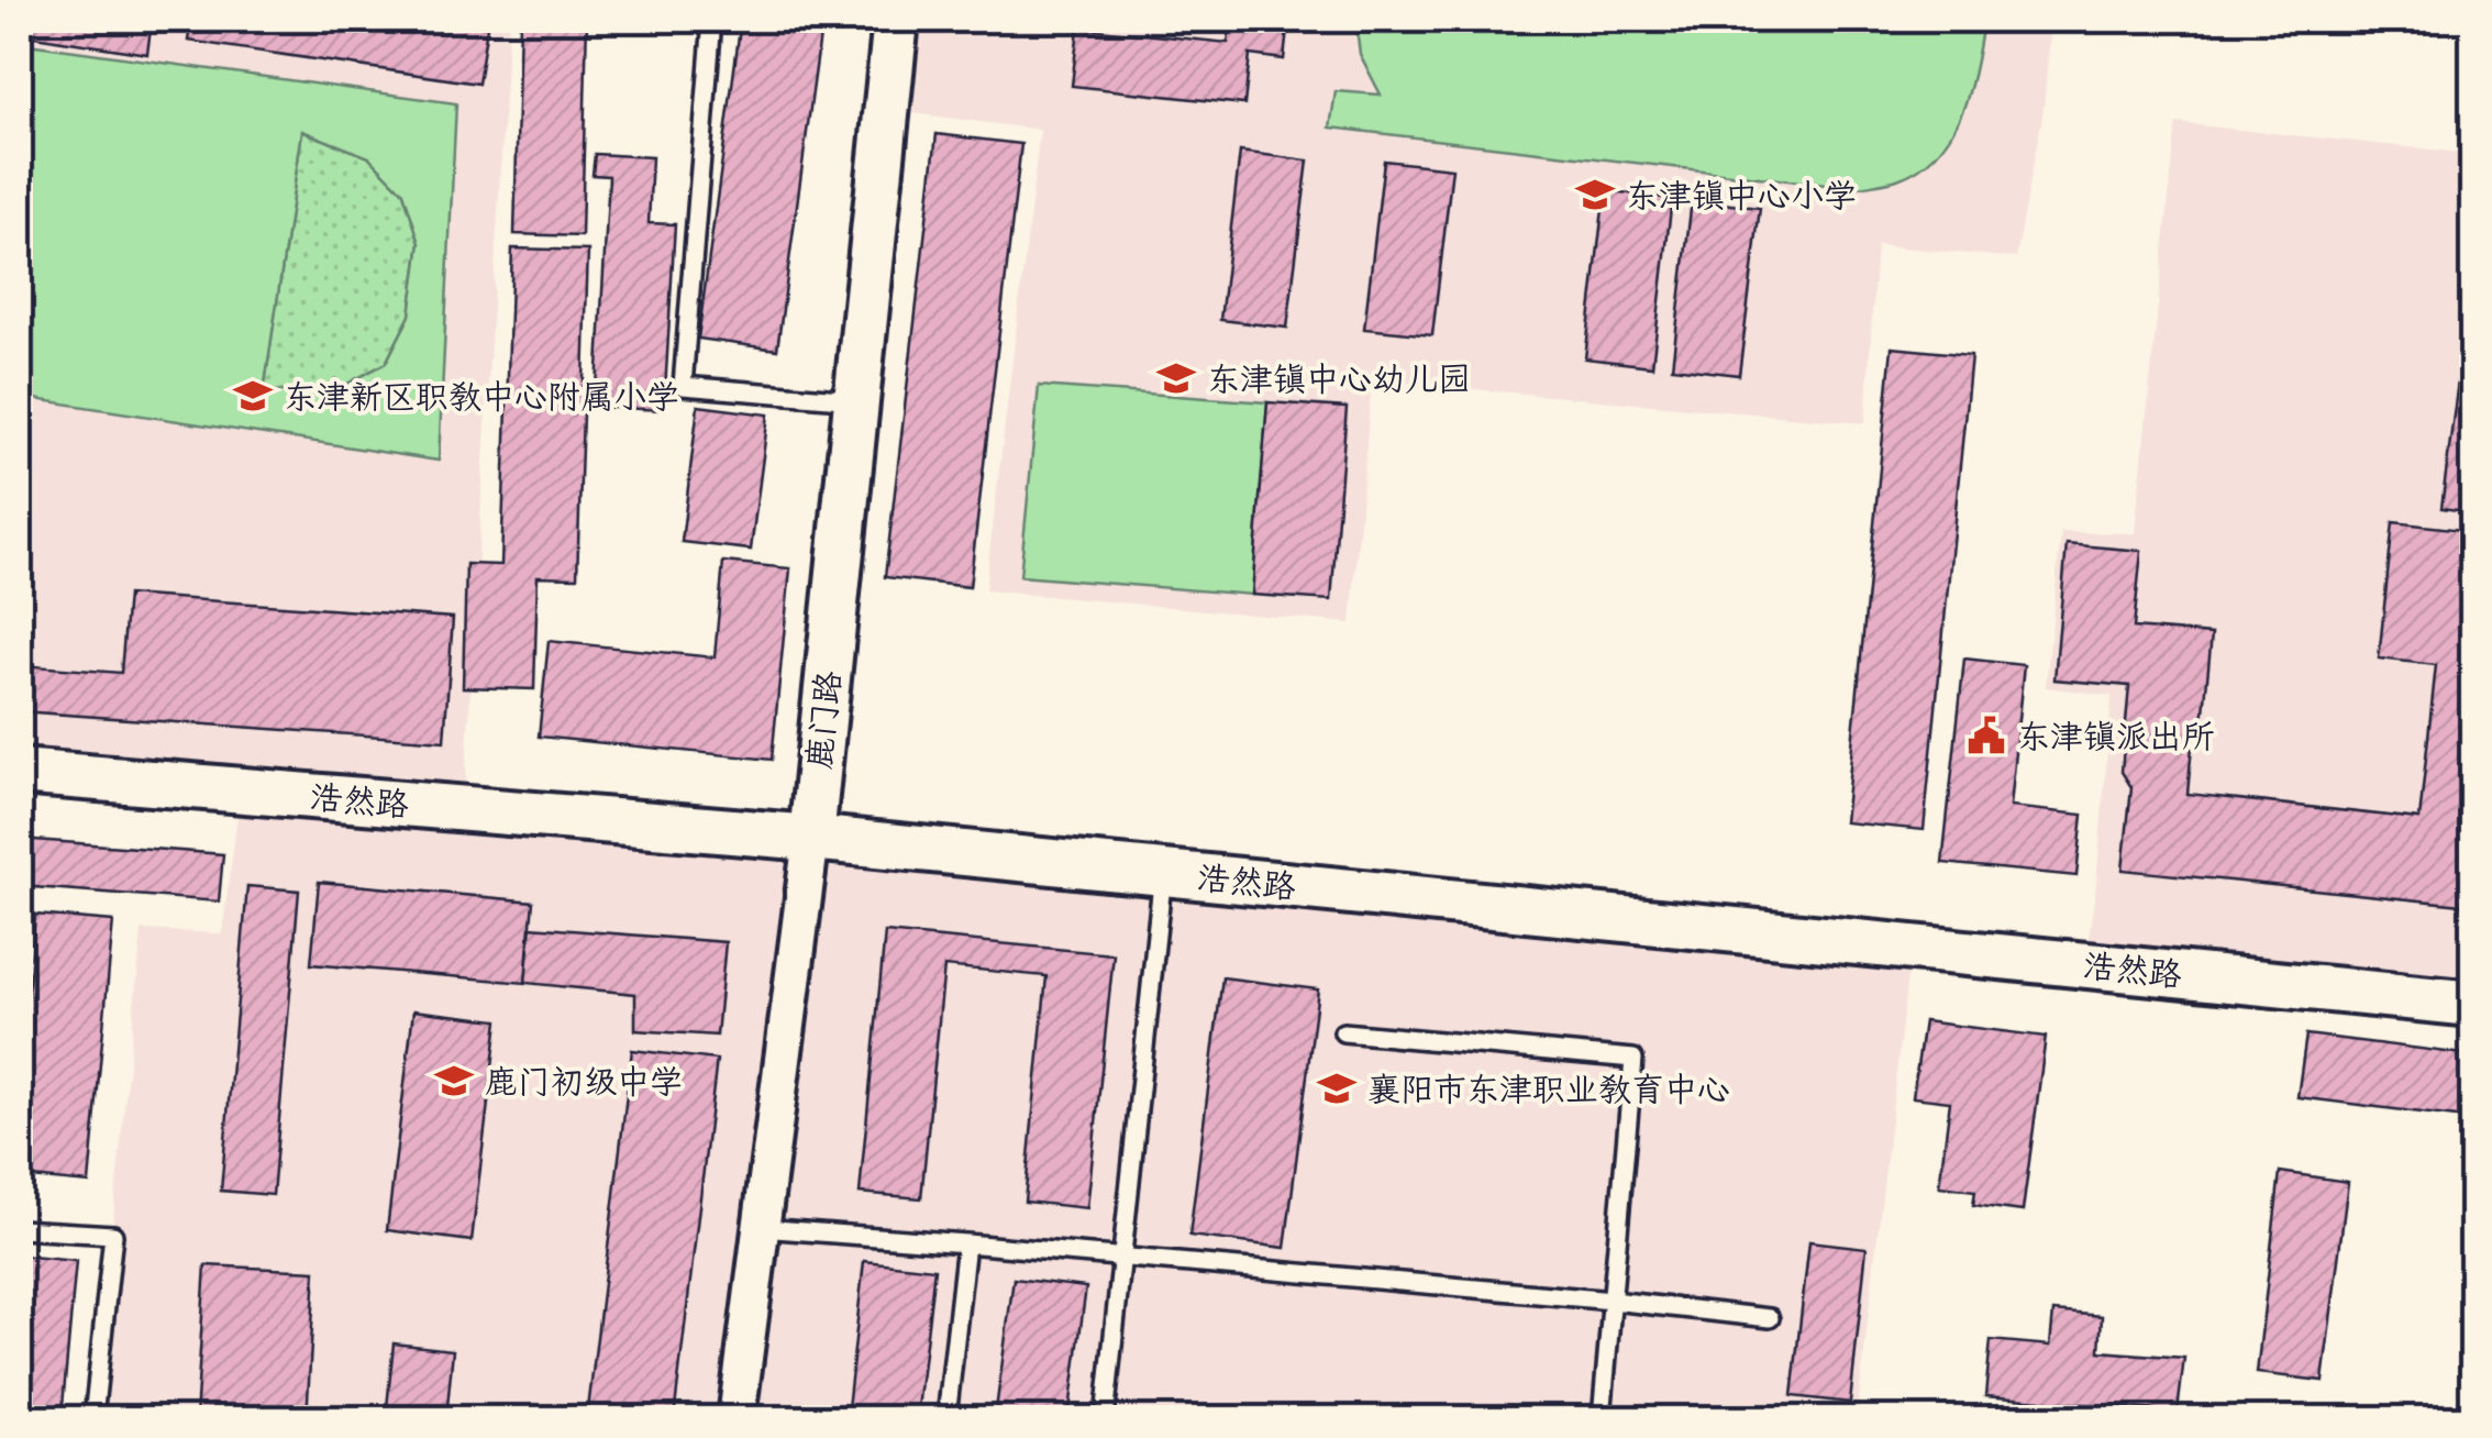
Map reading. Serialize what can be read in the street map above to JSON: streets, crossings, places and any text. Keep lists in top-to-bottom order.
{
  "streets": {
    "street": ["鹿门路", "浩然路"]
  },
  "crossings": [
    ["鹿门路", "浩然路"]
  ],
  "places": {
    "school or university": [
      "东津镇中心小学",
      "东津镇中心幼儿园",
      "东津新区职教中心附属小学",
      "鹿门初级中学",
      "襄阳市东津职业教育中心"
    ],
    "public building": ["东津镇派出所"]
  }
}
